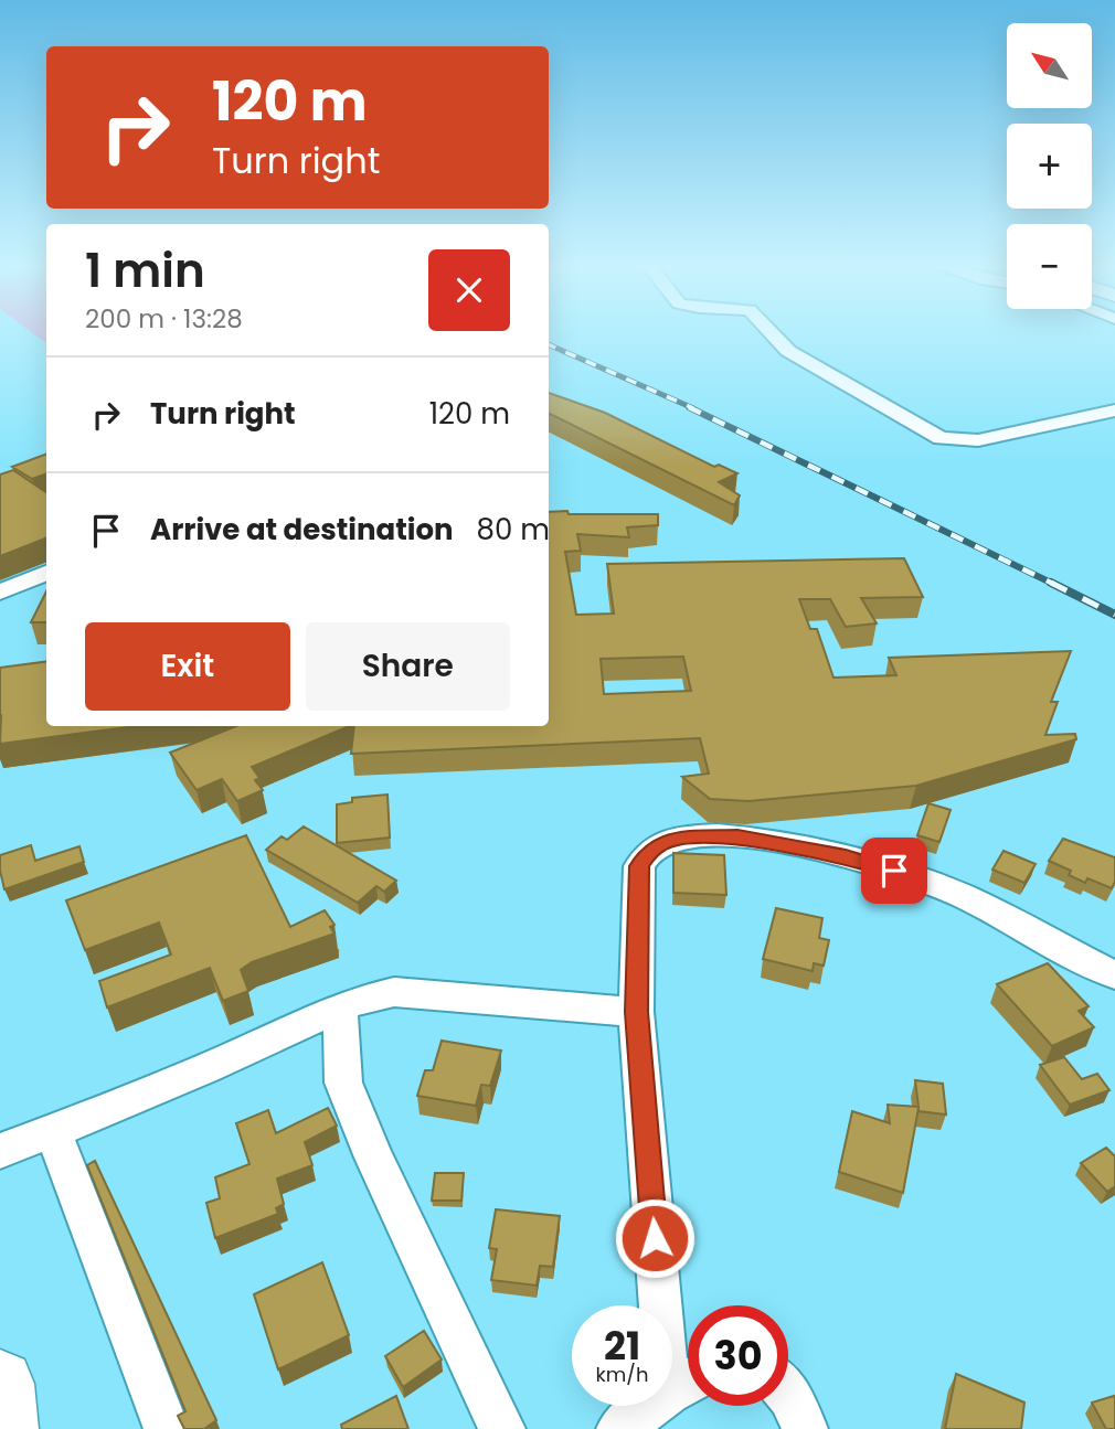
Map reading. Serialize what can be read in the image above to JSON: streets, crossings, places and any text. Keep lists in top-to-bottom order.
{
  "north": "top left",
  "page": {
    "map_buttons": ["+", "−"],
    "turn": ["120 m", "Turn right"],
    "heading": ["1 min", "200 m · 13:28"],
    "list": [
      {
        "name": "Turn right",
        "value": "120 m"
      },
      {
        "name": "Arrive at destination",
        "value": "80 m"
      }
    ],
    "buttons": ["Exit", "Share"],
    "speed": "21 km/h",
    "limit": "30"
  }
}
